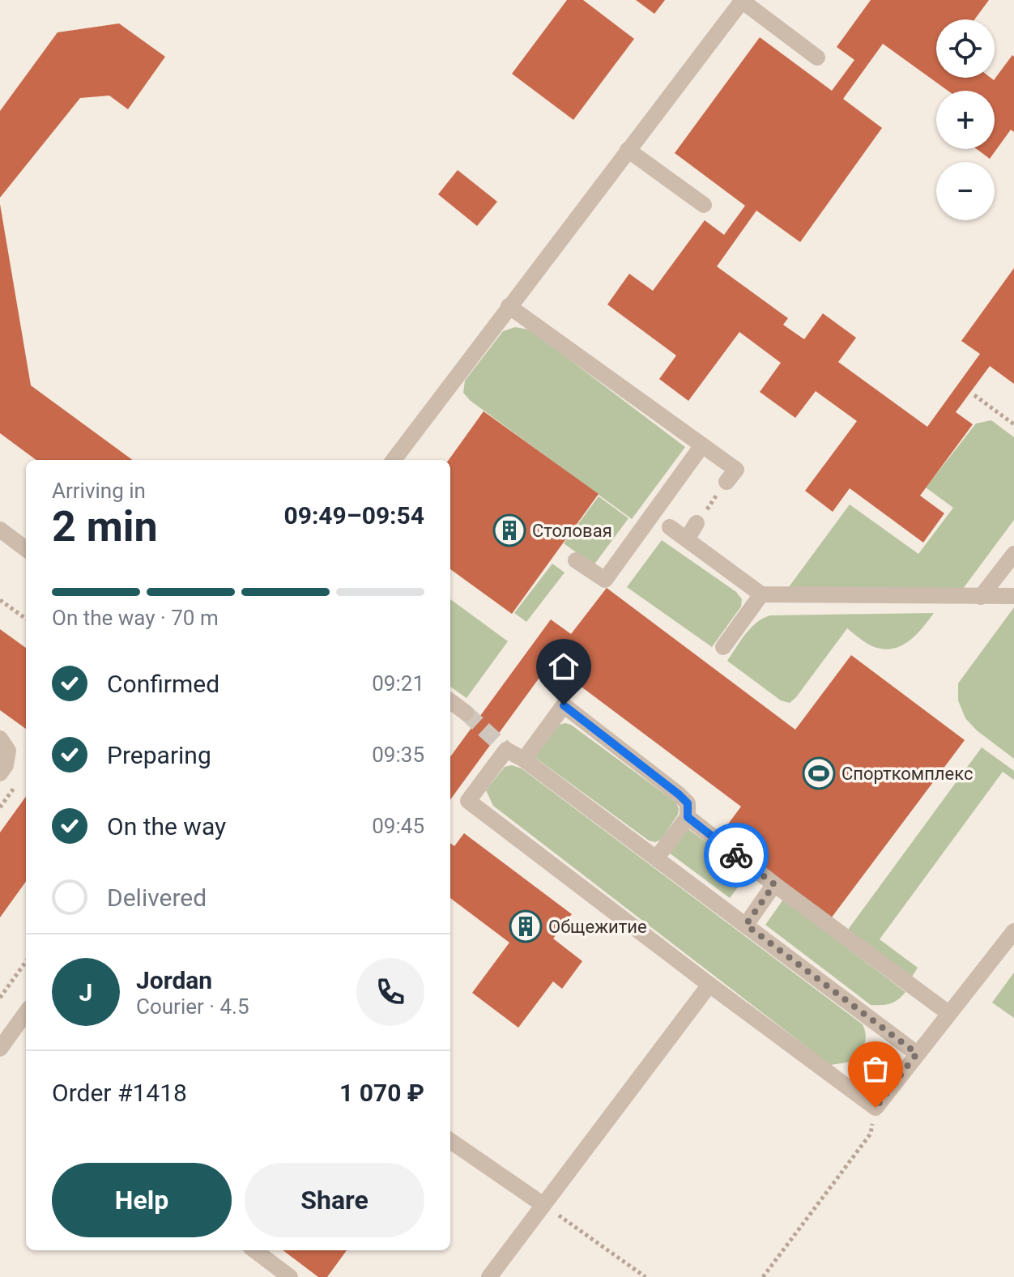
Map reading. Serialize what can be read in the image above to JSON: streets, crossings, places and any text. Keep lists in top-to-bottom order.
{
  "places": {
    "building": ["Столовая", "Общежитие"],
    "sports": ["Спорткомплекс"]
  },
  "page": {
    "map_buttons": ["+", "−"],
    "heading": ["2 min", "Arriving in", "09:49–09:54"],
    "panel": [
      "Jordan",
      "Courier · 4.5",
      "Order #1418",
      "1 070 ₽"
    ],
    "bar": "On the way · 70 m",
    "list": [
      ["Confirmed", "09:21"],
      ["Preparing", "09:35"],
      ["On the way", "09:45"],
      "Delivered"
    ],
    "round": "J",
    "buttons": ["Help", "Share"]
  }
}
